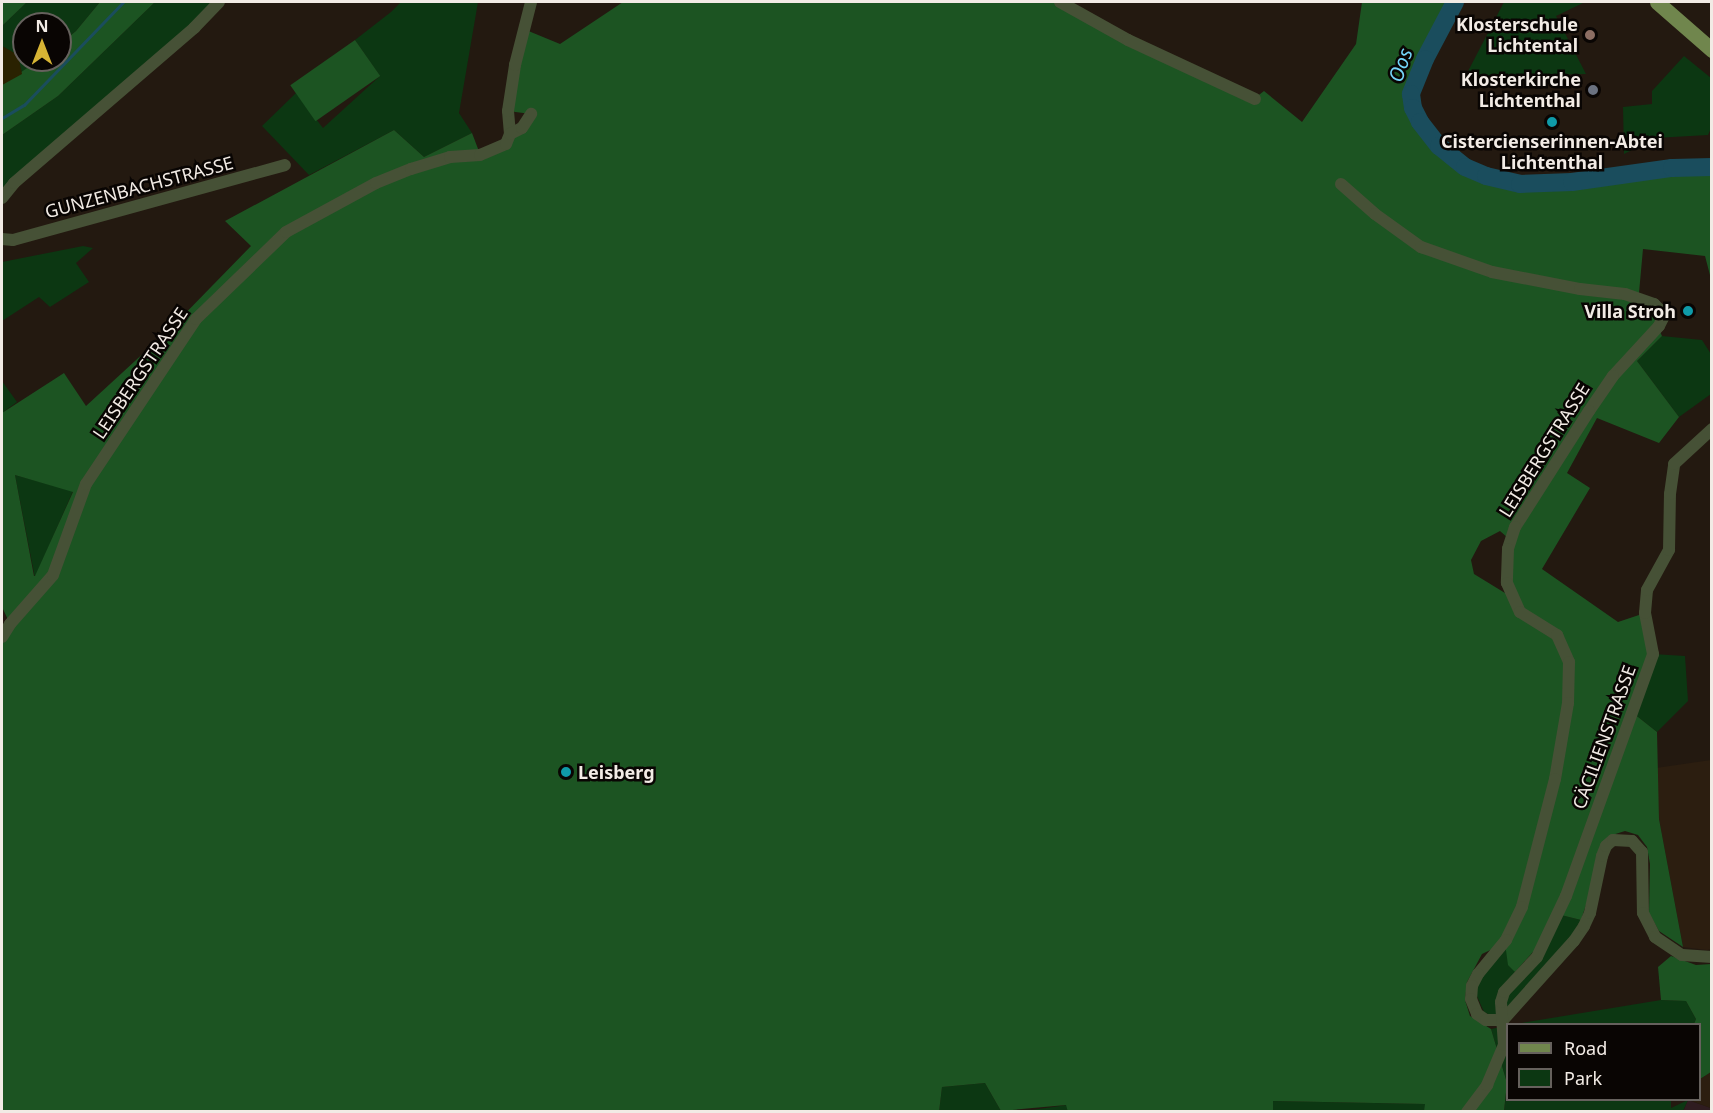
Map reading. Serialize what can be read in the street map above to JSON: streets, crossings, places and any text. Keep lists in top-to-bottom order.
{
  "streets": {
    "street": ["GUNZENBACHSTRASSE", "LEISBERGSTRASSE", "CÄCILIENSTRASSE"]
  },
  "crossings": [
    ["LEISBERGSTRASSE", "CÄCILIENSTRASSE"]
  ],
  "water": ["Oos"],
  "places": [
    "Klosterschule Lichtental",
    "Klosterkirche Lichtenthal",
    "Cistercienserinnen-Abtei Lichtenthal",
    "Villa Stroh",
    "Leisberg"
  ],
  "legend": ["Road", "Park"],
  "north": "top"
}
